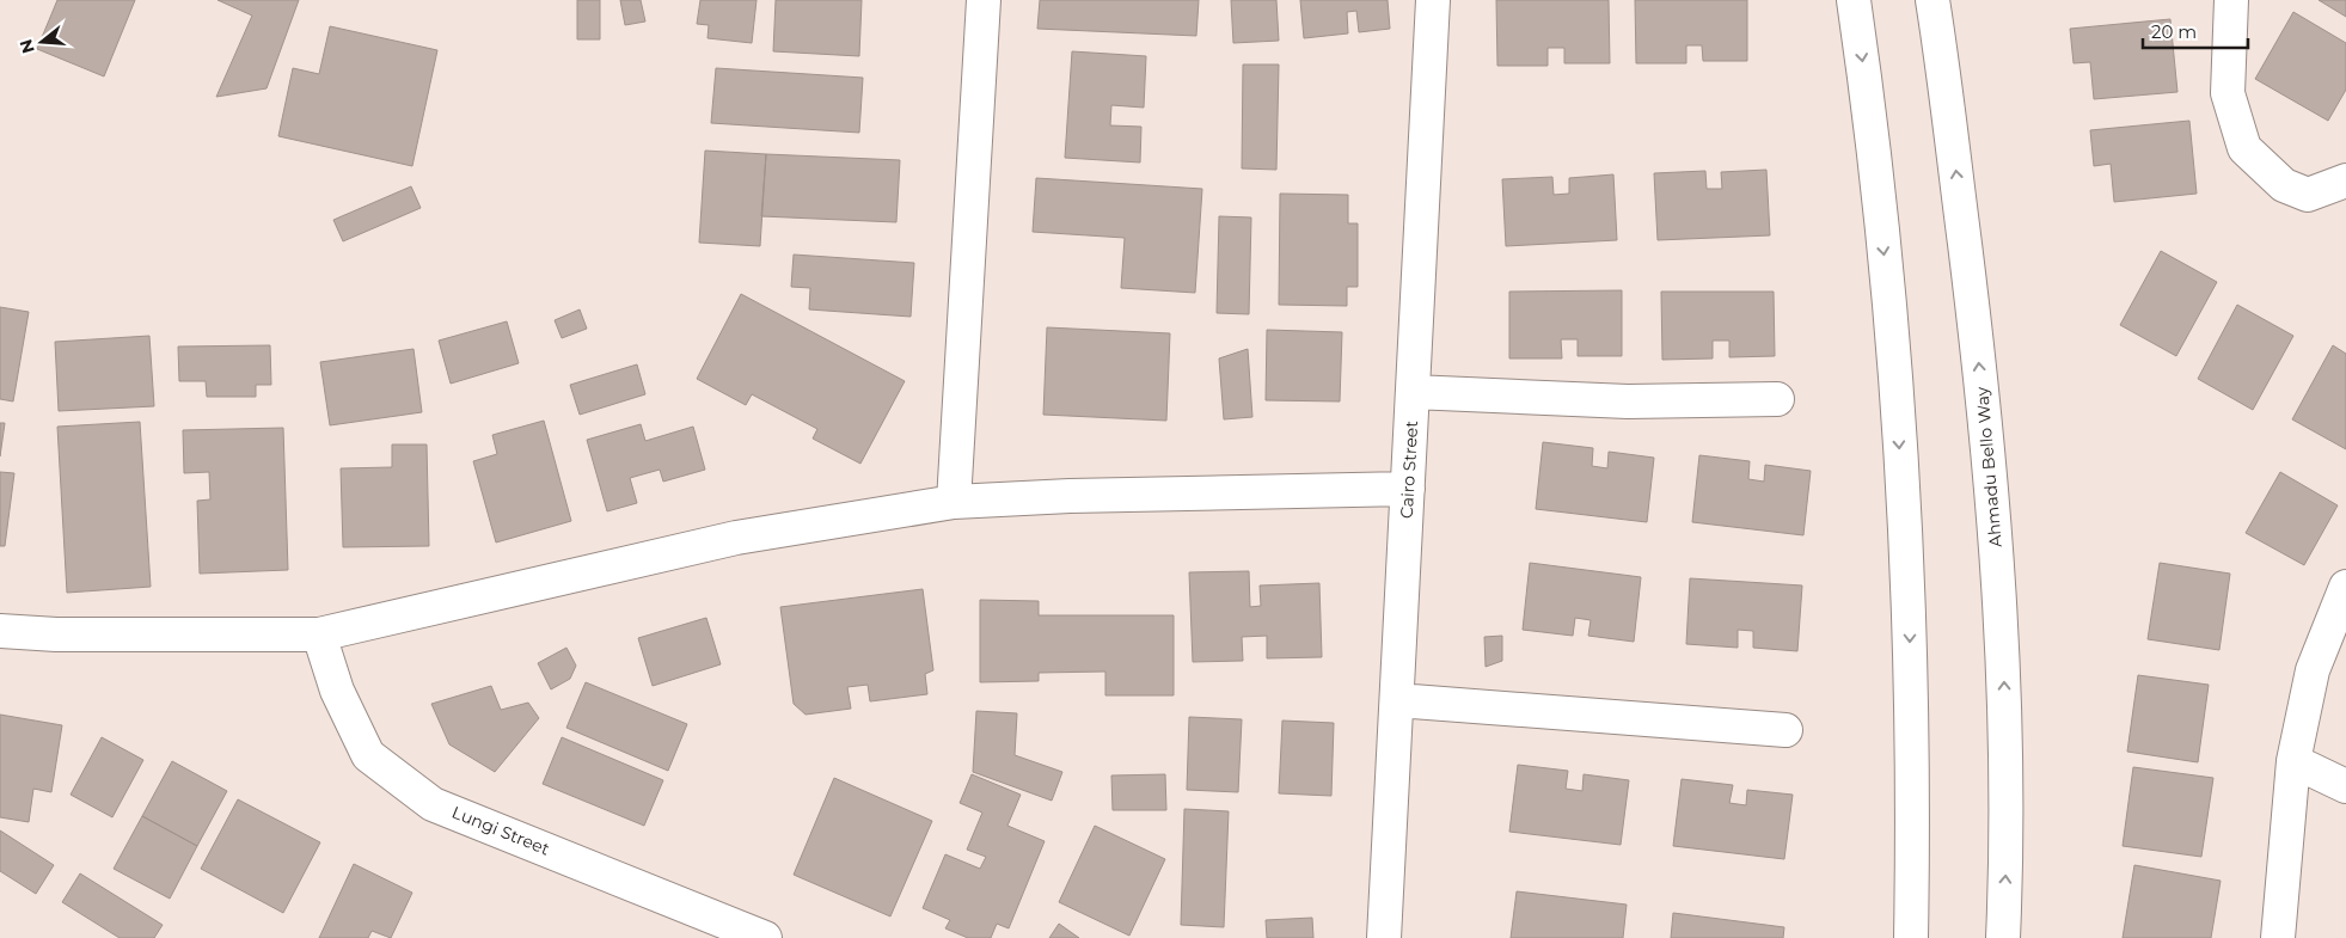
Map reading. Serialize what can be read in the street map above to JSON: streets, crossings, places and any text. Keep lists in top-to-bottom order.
{
  "streets": {
    "street": ["Ahmadu Bello Way", "Cairo Street", "Lungi Street"]
  },
  "scale_bar": "20 m",
  "north": "left"
}
